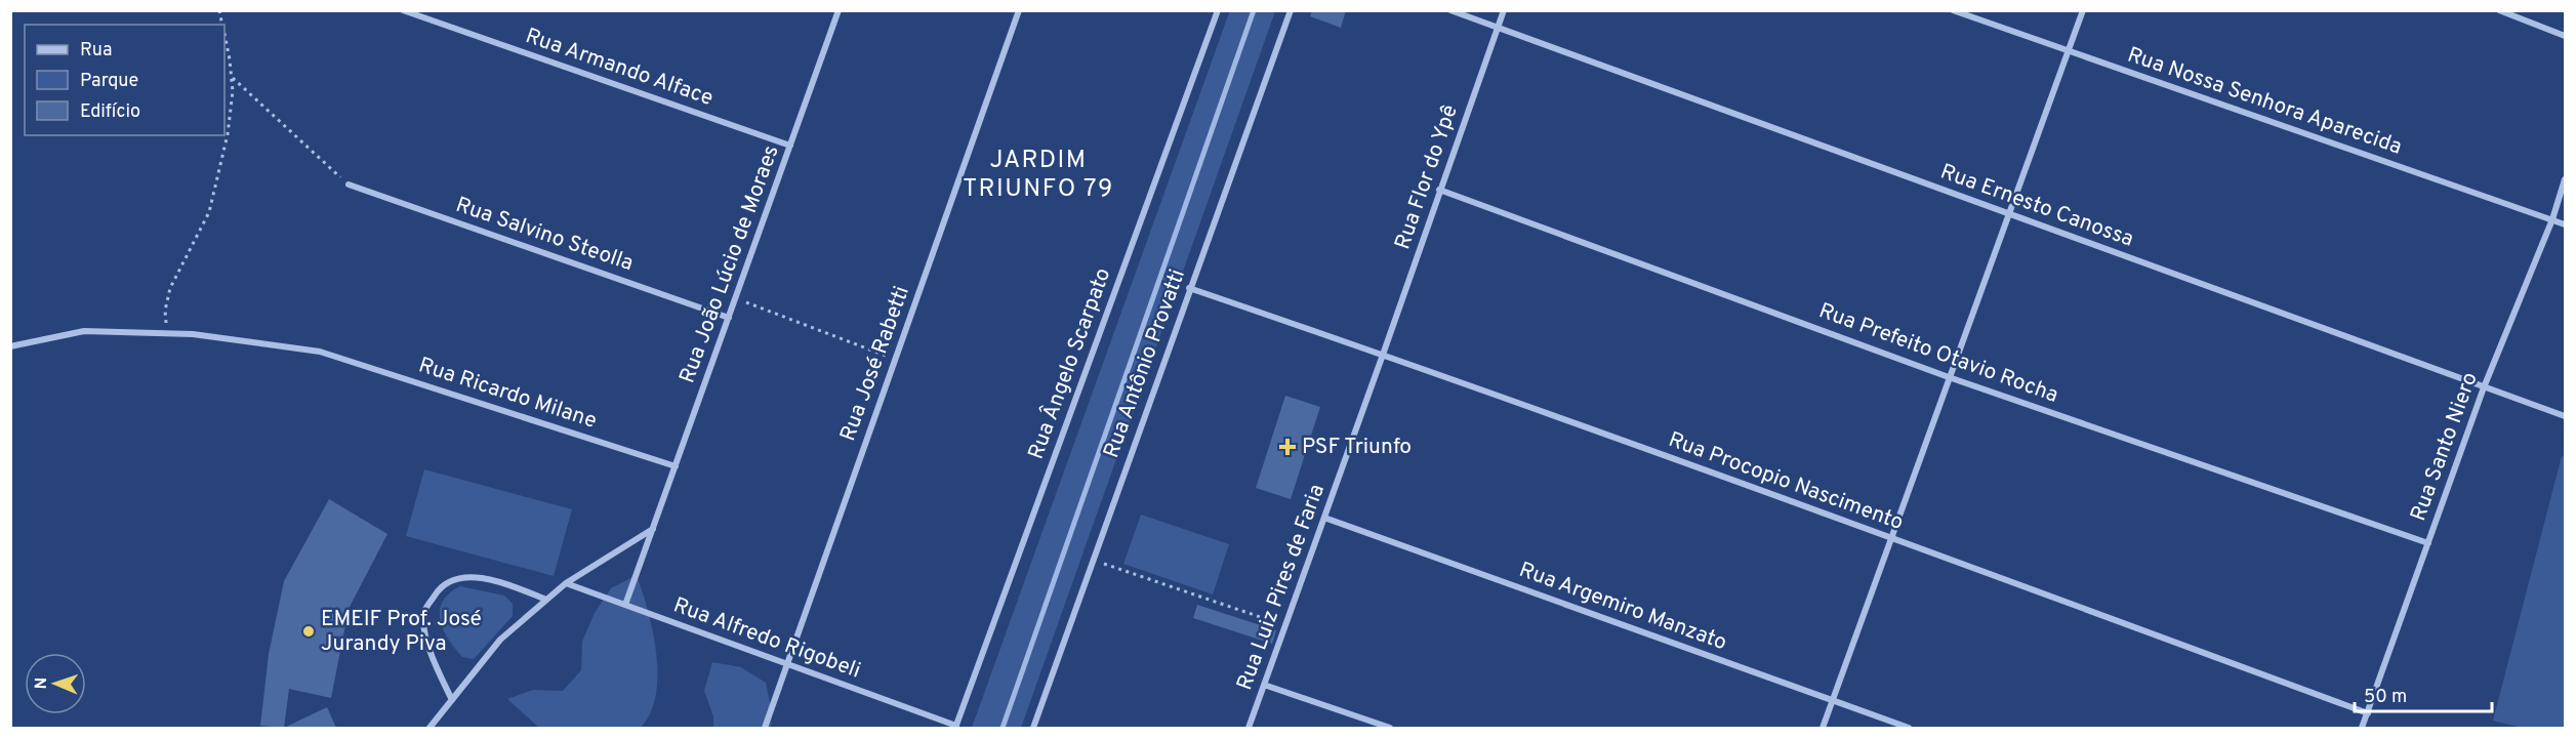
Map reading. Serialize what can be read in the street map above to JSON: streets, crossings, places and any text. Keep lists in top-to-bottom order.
{
  "streets": {
    "street": [
      "Rua Armando Alface",
      "Rua Nossa Senhora Aparecida",
      "Rua Flor do Ypê",
      "Rua Ernesto Canossa",
      "Rua Salvino Steolla",
      "Rua João Lúcio de Moraes",
      "Rua Prefeito Otavio Rocha",
      "Rua José Rabetti",
      "Rua Ângelo Scarpato",
      "Rua Antônio Provatti",
      "Rua Ricardo Milane",
      "Rua Santo Niero",
      "Rua Procopio Nascimento",
      "Rua Luiz Pires de Faria",
      "Rua Argemiro Manzato",
      "Rua Alfredo Rigobeli"
    ]
  },
  "crossings": [
    ["Rua Armando Alface", "Rua João Lúcio de Moraes"],
    ["Rua Nossa Senhora Aparecida", "Rua Santo Niero"],
    ["Rua Flor do Ypê", "Rua Ernesto Canossa"],
    ["Rua Flor do Ypê", "Rua Prefeito Otavio Rocha"],
    ["Rua Flor do Ypê", "Rua Procopio Nascimento"],
    ["Rua Flor do Ypê", "Rua Luiz Pires de Faria"],
    ["Rua Ernesto Canossa", "Rua Santo Niero"],
    ["Rua Salvino Steolla", "Rua João Lúcio de Moraes"],
    ["Rua João Lúcio de Moraes", "Rua Ricardo Milane"],
    ["Rua João Lúcio de Moraes", "Rua Alfredo Rigobeli"],
    ["Rua Prefeito Otavio Rocha", "Rua Santo Niero"],
    ["Rua José Rabetti", "Rua Alfredo Rigobeli"],
    ["Rua Ângelo Scarpato", "Rua Alfredo Rigobeli"],
    ["Rua Antônio Provatti", "Rua Procopio Nascimento"],
    ["Rua Santo Niero", "Rua Procopio Nascimento"],
    ["Rua Procopio Nascimento", "Rua Luiz Pires de Faria"],
    ["Rua Luiz Pires de Faria", "Rua Argemiro Manzato"]
  ],
  "districts": ["JARDIM TRIUNFO 79"],
  "places": {
    "health": ["PSF Triunfo"],
    "other": ["EMEIF Prof. José Jurandy Piva"]
  },
  "legend": ["Rua", "Parque", "Edifício"],
  "scale_bar": "50 m",
  "north": "left"
}
